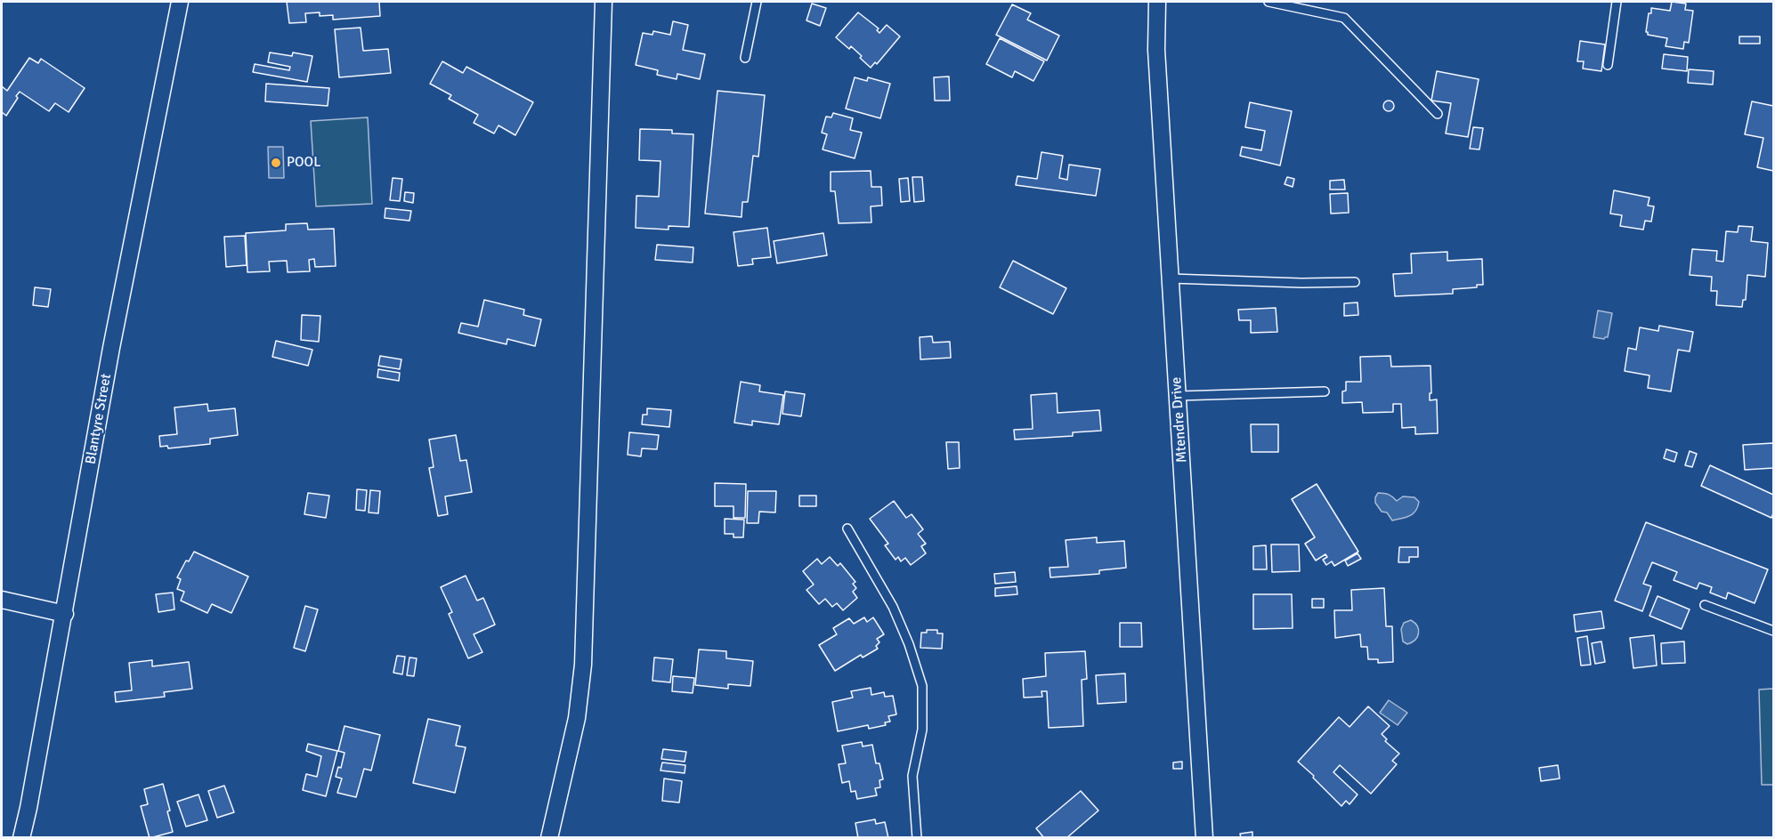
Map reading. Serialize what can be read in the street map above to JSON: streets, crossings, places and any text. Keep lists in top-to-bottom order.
{
  "streets": {
    "street": ["Blantyre Street", "Mtendre Drive"]
  },
  "places": ["POOL"]
}
